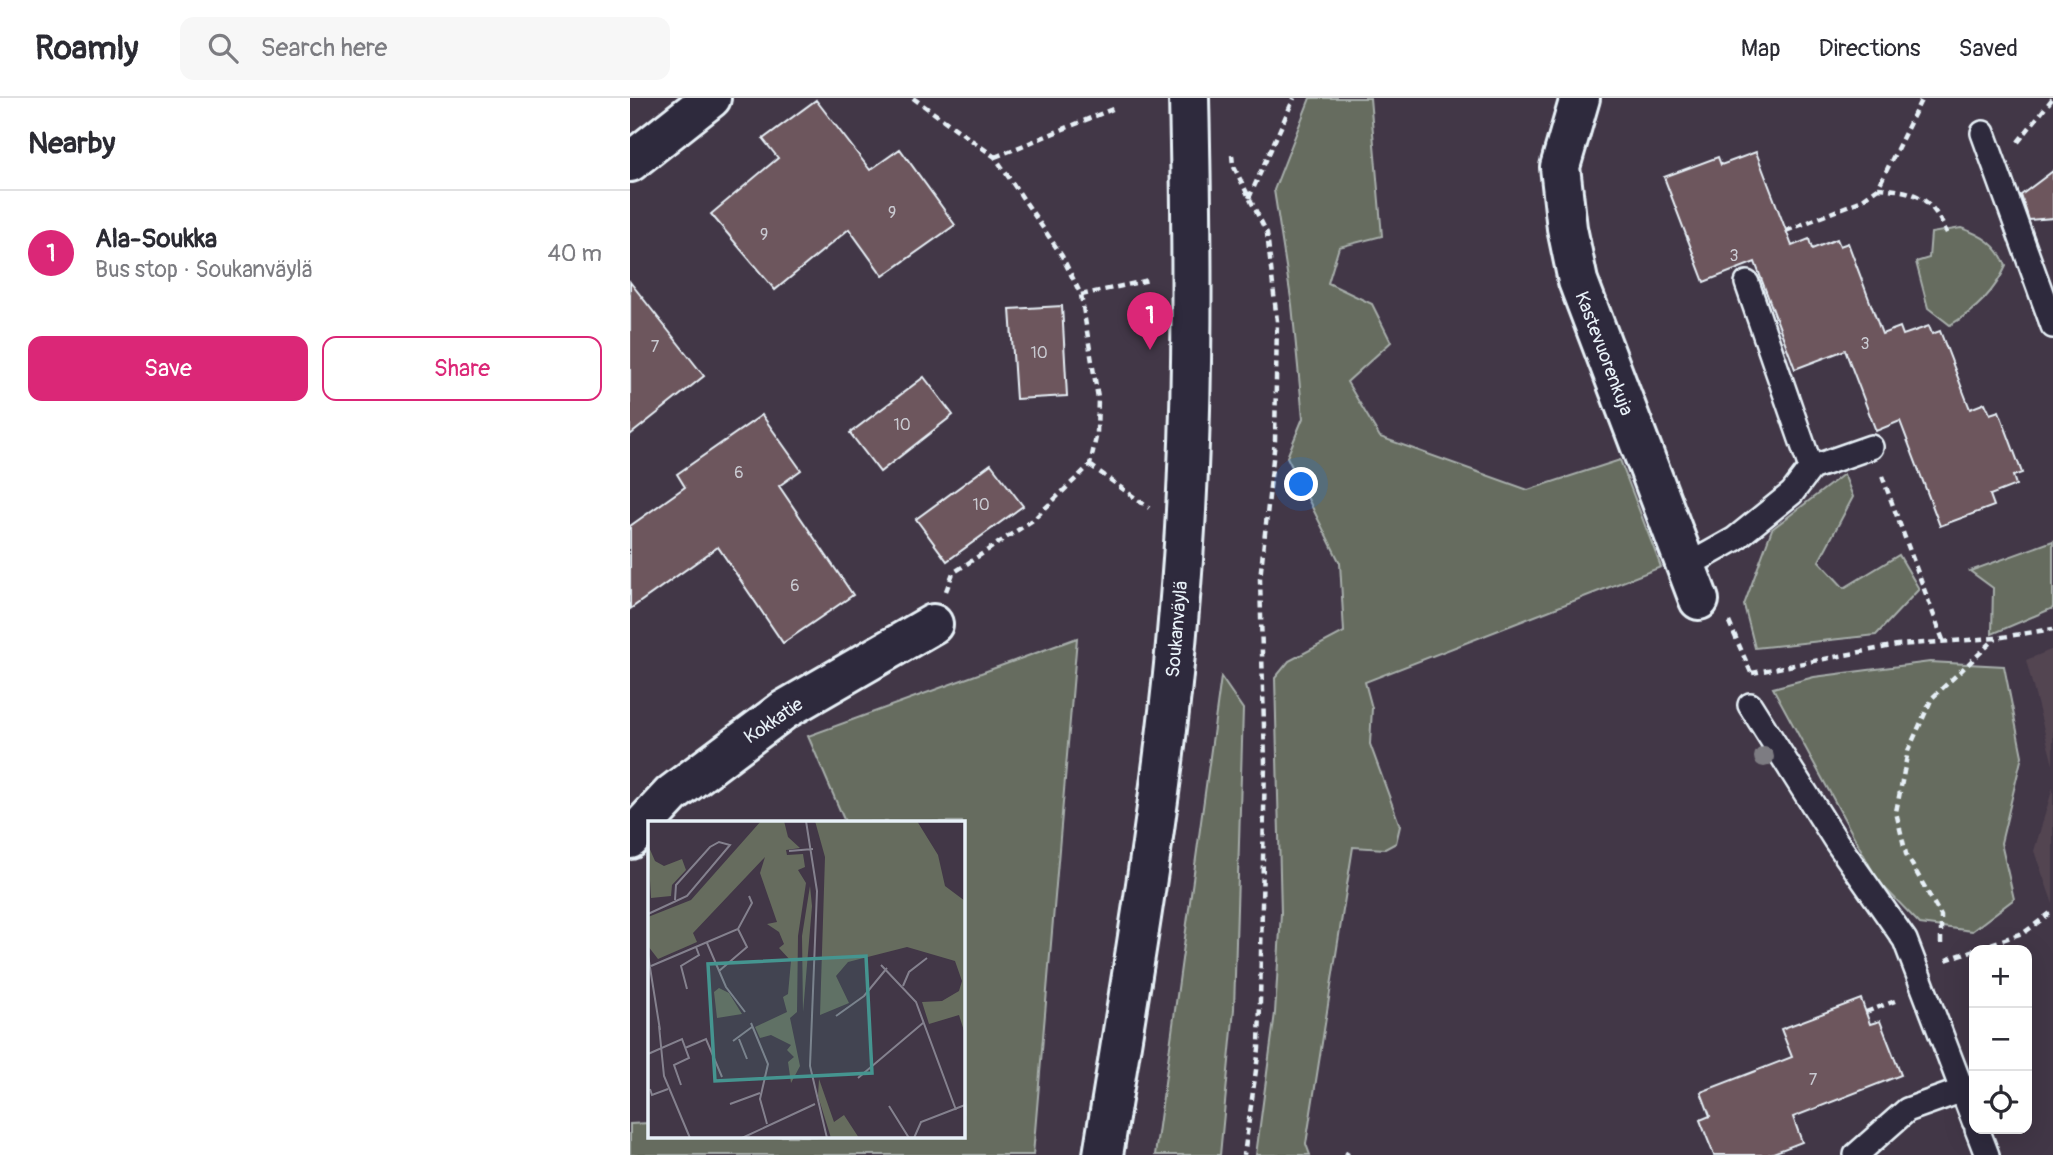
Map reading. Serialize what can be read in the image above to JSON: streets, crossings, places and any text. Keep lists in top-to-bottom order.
{
  "streets": {
    "main road": ["Kastevuorenkuja", "Soukanväylä", "Kokkatie"]
  },
  "house_numbers": [
    "9",
    "9",
    "3",
    "3",
    "7",
    "10",
    "10",
    "6",
    "10",
    "6",
    "7"
  ],
  "page": {
    "header": "Roamly",
    "search": "Search here",
    "nav": ["Map", "Directions", "Saved"],
    "heading": "Nearby",
    "list": [
      {
        "mark": "1",
        "name": "Ala-Soukka",
        "note": "Bus stop · Soukanväylä",
        "value": "40 m"
      }
    ],
    "pins": "1",
    "buttons": ["Save", "Share"],
    "map_buttons": ["+", "−"]
  }
}
